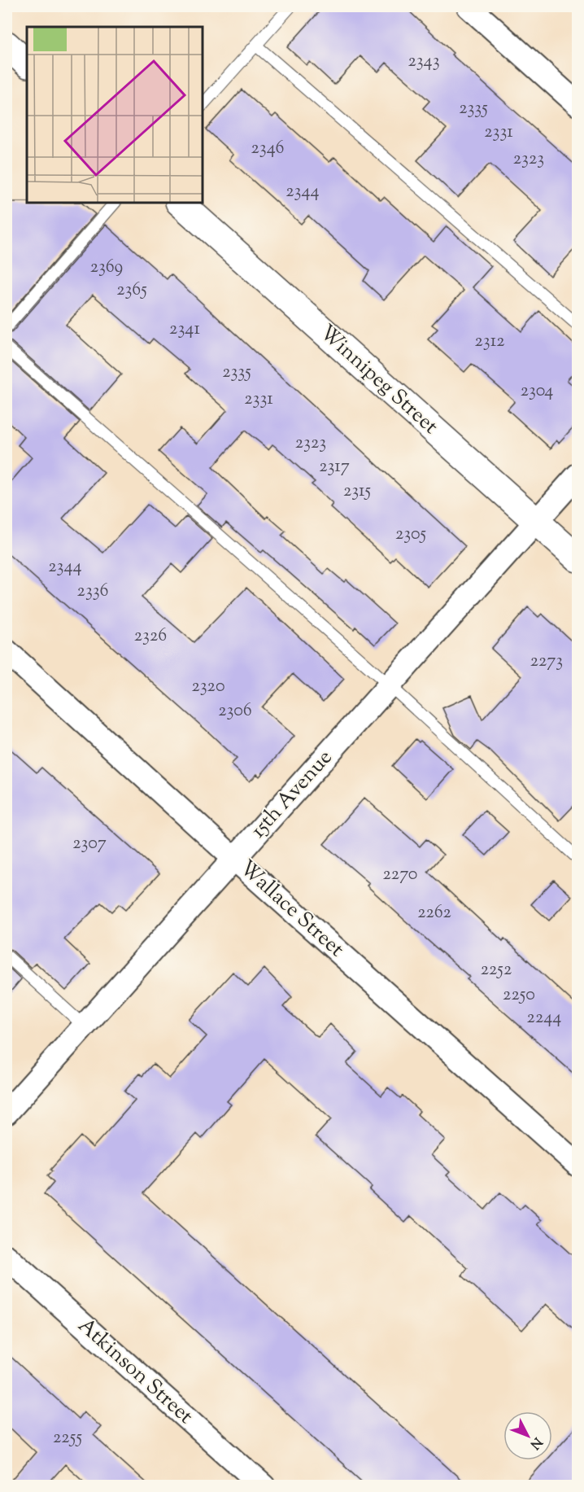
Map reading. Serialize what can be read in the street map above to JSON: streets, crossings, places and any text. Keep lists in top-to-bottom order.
{
  "streets": {
    "street": [
      "Winnipeg Street",
      "15th Avenue",
      "Wallace Street",
      "Atkinson Street"
    ]
  },
  "crossings": [
    ["Winnipeg Street", "15th Avenue"],
    ["15th Avenue", "Wallace Street"]
  ],
  "house_numbers": [
    "2343",
    "2335",
    "2331",
    "2346",
    "2323",
    "2344",
    "2369",
    "2365",
    "2341",
    "2312",
    "2335",
    "2304",
    "2331",
    "2323",
    "2317",
    "2315",
    "2305",
    "2344",
    "2336",
    "2326",
    "2273",
    "2320",
    "2306",
    "2307",
    "2270",
    "2262",
    "2252",
    "2250",
    "2244",
    "2255"
  ],
  "north": "bottom right"
}
